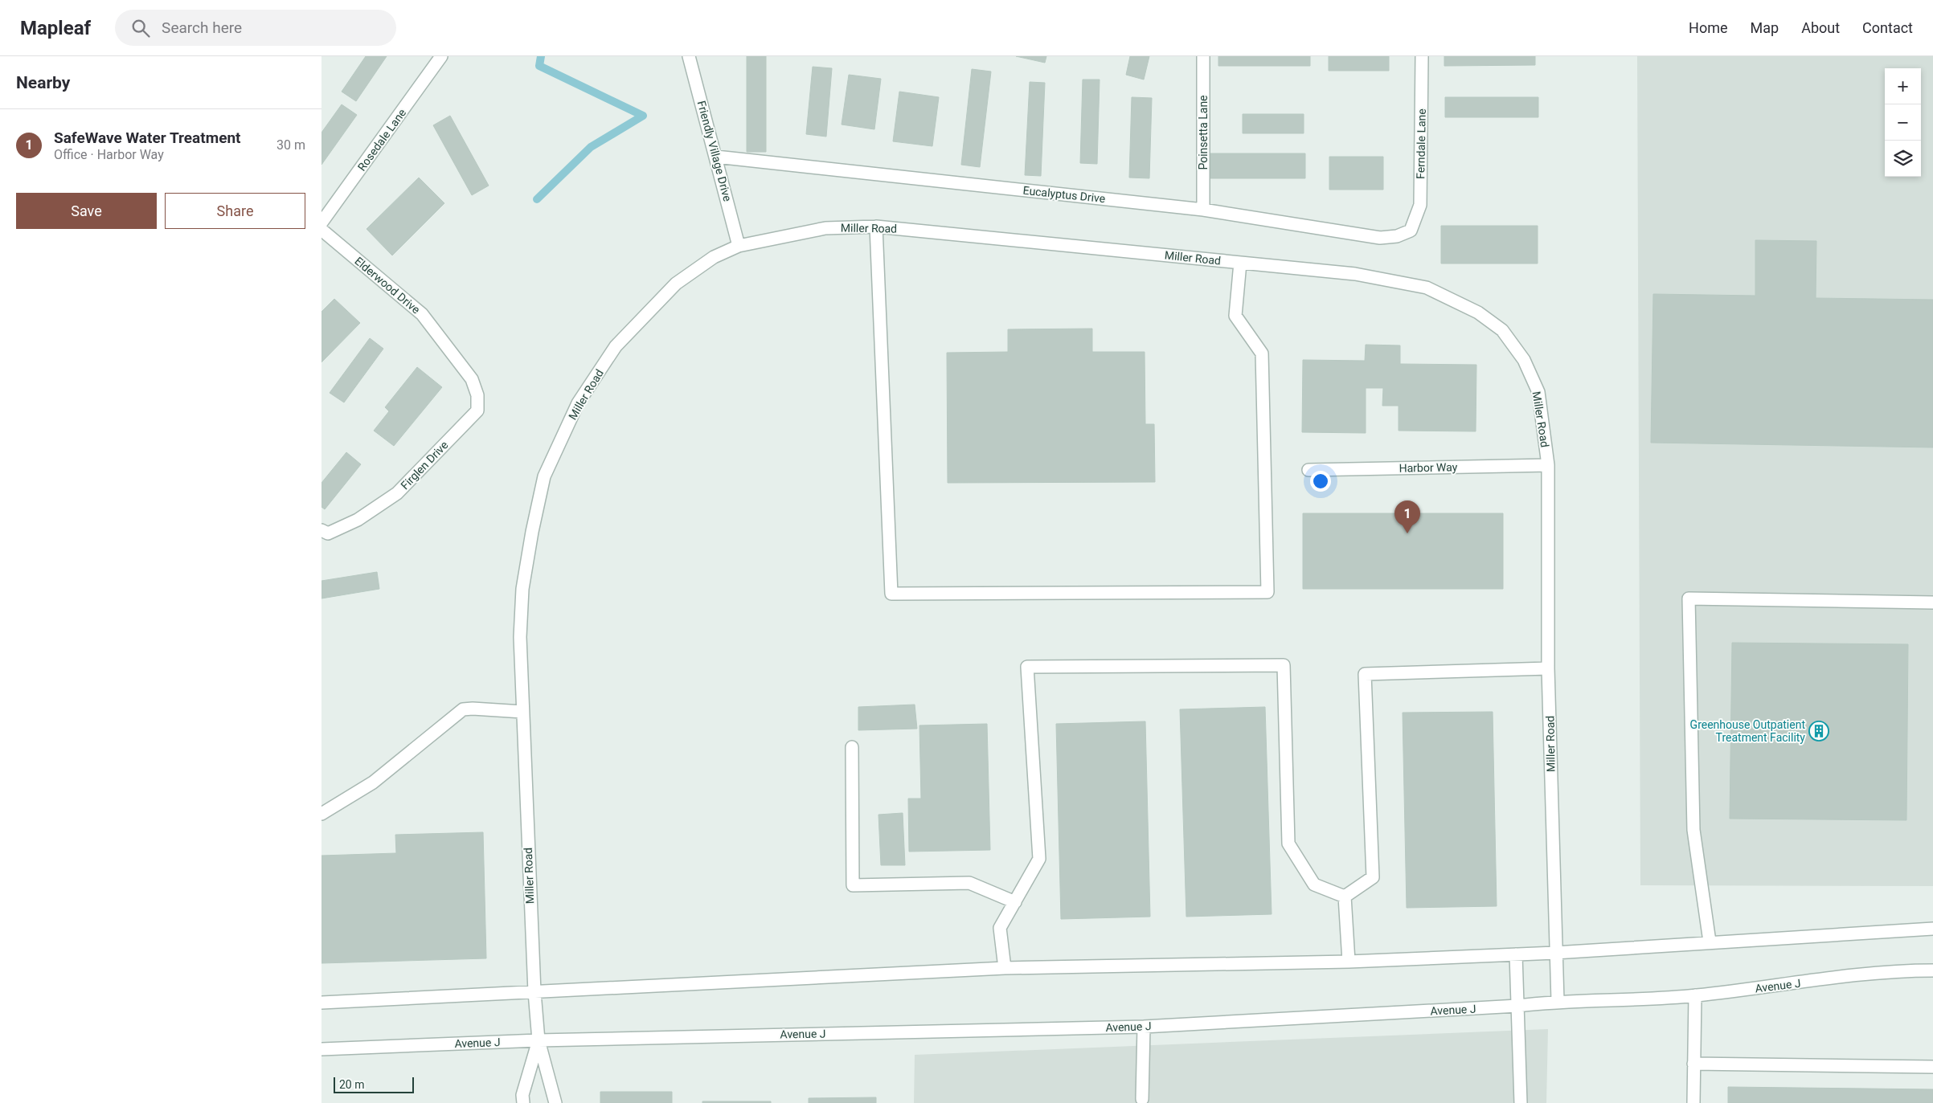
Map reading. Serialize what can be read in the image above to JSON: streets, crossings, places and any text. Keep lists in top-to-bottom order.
{
  "streets": {
    "street": [
      "Poinsetta Lane",
      "Rosedale Lane",
      "Ferndale Lane",
      "Friendly Village Drive",
      "Eucalyptus Drive",
      "Miller Road",
      "Elderwood Drive",
      "Firglen Drive",
      "Harbor Way",
      "Avenue J"
    ]
  },
  "crossings": [
    ["Poinsetta Lane", "Eucalyptus Drive"],
    ["Ferndale Lane", "Eucalyptus Drive"],
    ["Friendly Village Drive", "Eucalyptus Drive"],
    ["Friendly Village Drive", "Miller Road"],
    ["Miller Road", "Harbor Way"],
    ["Miller Road", "Avenue J"],
    ["Elderwood Drive", "Firglen Drive"]
  ],
  "places": {
    "building": ["Greenhouse Outpatient Treatment Facility"]
  },
  "scale_bar": "20 m",
  "page": {
    "header": "Mapleaf",
    "search": "Search here",
    "nav": [
      "Home",
      "Map",
      "About",
      "Contact"
    ],
    "heading": "Nearby",
    "map_buttons": ["+", "−"],
    "list": [
      {
        "mark": "1",
        "name": "SafeWave Water Treatment",
        "note": "Office · Harbor Way",
        "value": "30 m"
      }
    ],
    "buttons": ["Save", "Share"],
    "pins": "1",
    "scale": "20 m"
  }
}
